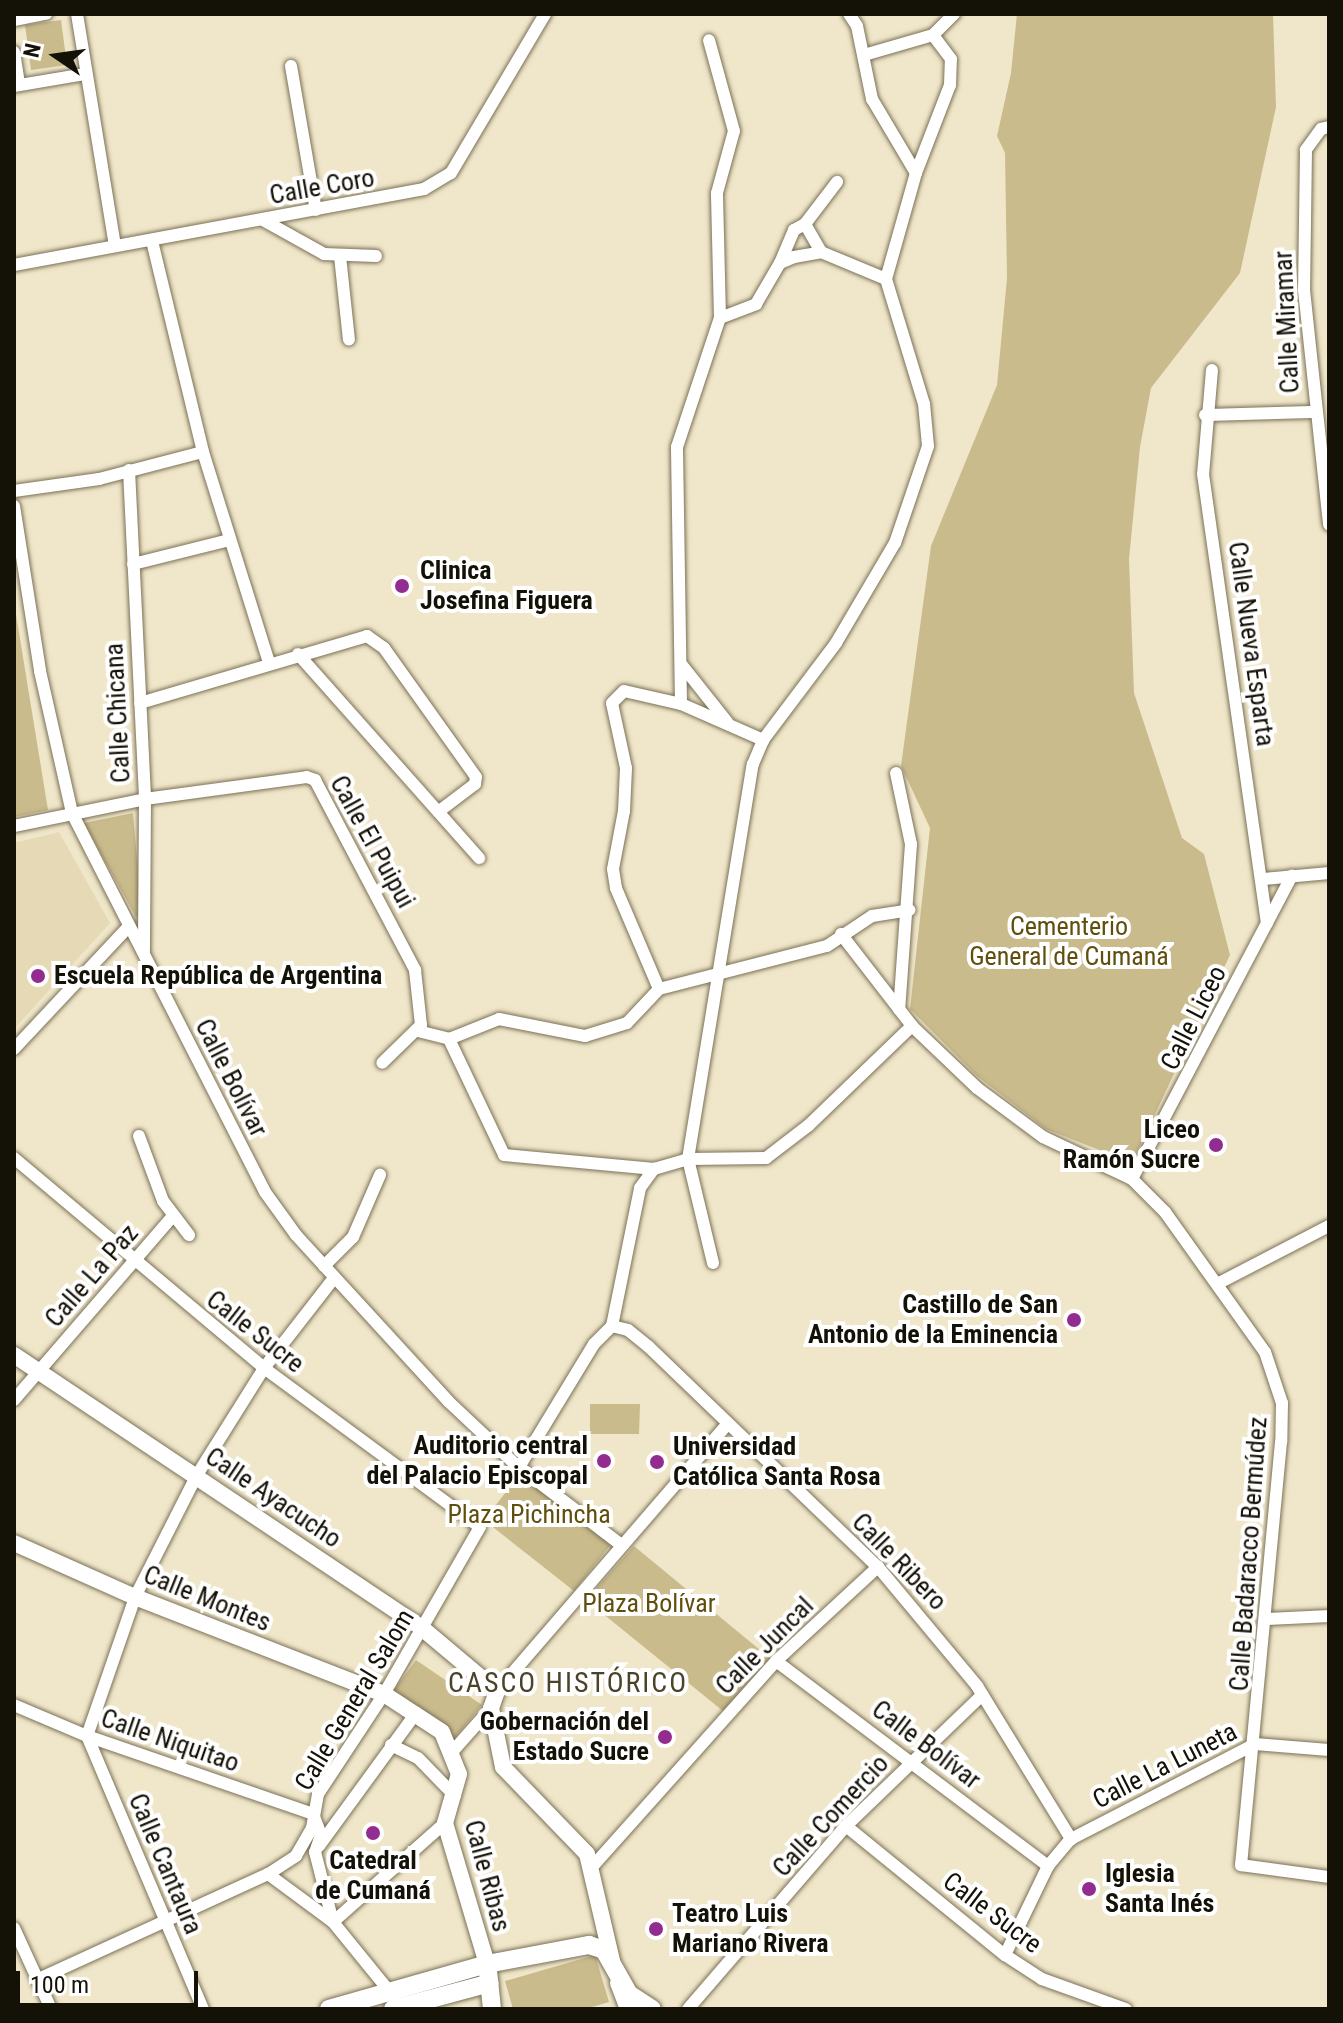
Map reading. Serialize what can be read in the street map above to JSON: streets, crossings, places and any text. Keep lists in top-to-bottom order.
{
  "streets": {
    "street": [
      "Calle Coro",
      "Calle Miramar",
      "Calle Nueva Esparta",
      "Calle Chicana",
      "Calle El Puipui",
      "Calle Liceo",
      "Calle Bolívar",
      "Calle La Paz",
      "Calle Sucre",
      "Calle Ayacucho",
      "Calle Badaracco Bermúdez",
      "Calle Ribero",
      "Calle Montes",
      "Calle Juncal",
      "Calle General Salom",
      "Calle Niquitao",
      "Calle La Luneta",
      "Calle Comercio",
      "Calle Cantaura",
      "Calle Ribas"
    ]
  },
  "crossings": [
    ["Calle Nueva Esparta", "Calle Liceo"],
    ["Calle Chicana", "Calle El Puipui"],
    ["Calle Chicana", "Calle Bolívar"],
    ["Calle El Puipui", "Calle Bolívar"],
    ["Calle Liceo", "Calle Badaracco Bermúdez"],
    ["Calle Bolívar", "Calle Juncal"],
    ["Calle Bolívar", "Calle Comercio"],
    ["Calle La Paz", "Calle Sucre"],
    ["Calle La Paz", "Calle Ayacucho"],
    ["Calle Sucre", "Calle General Salom"],
    ["Calle Sucre", "Calle Comercio"],
    ["Calle Ayacucho", "Calle General Salom"],
    ["Calle Badaracco Bermúdez", "Calle La Luneta"],
    ["Calle Ribero", "Calle Juncal"],
    ["Calle Ribero", "Calle La Luneta"],
    ["Calle Ribero", "Calle Comercio"],
    ["Calle Montes", "Calle General Salom"],
    ["Calle General Salom", "Calle Niquitao"],
    ["Calle General Salom", "Calle Cantaura"],
    ["Calle Niquitao", "Calle Cantaura"]
  ],
  "districts": ["CASCO HISTÓRICO"],
  "parks": ["Cementerio General de Cumaná", "Plaza Pichincha", "Plaza Bolívar"],
  "places": [
    "Clinica Josefina Figuera",
    "Escuela República de Argentina",
    "Liceo Ramón Sucre",
    "Castillo de San Antonio de la Eminencia",
    "Auditorio central del Palacio Episcopal",
    "Universidad Católica Santa Rosa",
    "Gobernación del Estado Sucre",
    "Catedral de Cumaná",
    "Iglesia Santa Inés",
    "Teatro Luis Mariano Rivera"
  ],
  "scale_bar": "100 m",
  "north": "left"
}
